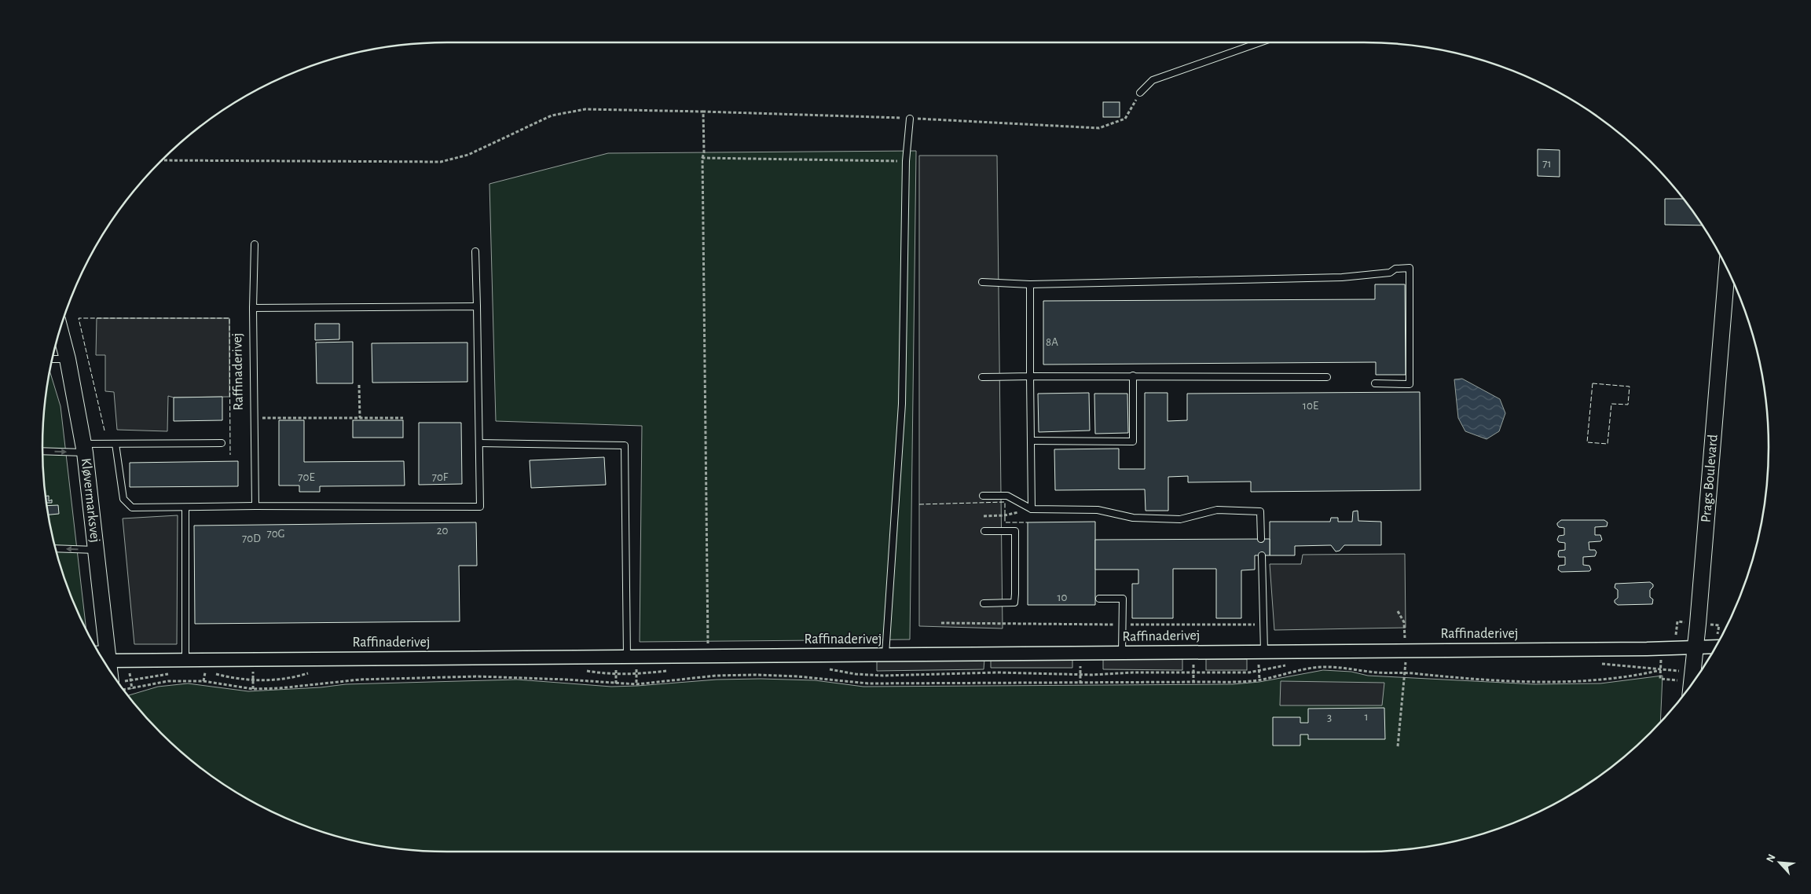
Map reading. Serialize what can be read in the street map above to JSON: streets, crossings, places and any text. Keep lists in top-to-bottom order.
{
  "streets": {
    "street": ["Raffinaderivej", "Prags Boulevard", "Kløvermarksvej"]
  },
  "crossings": [
    ["Raffinaderivej", "Prags Boulevard"],
    ["Raffinaderivej", "Kløvermarksvej"]
  ],
  "house_numbers": [
    "71",
    "8A",
    "10E",
    "70E",
    "70F",
    "20",
    "70G",
    "70D",
    "10",
    "1",
    "3"
  ],
  "north": "top left"
}
